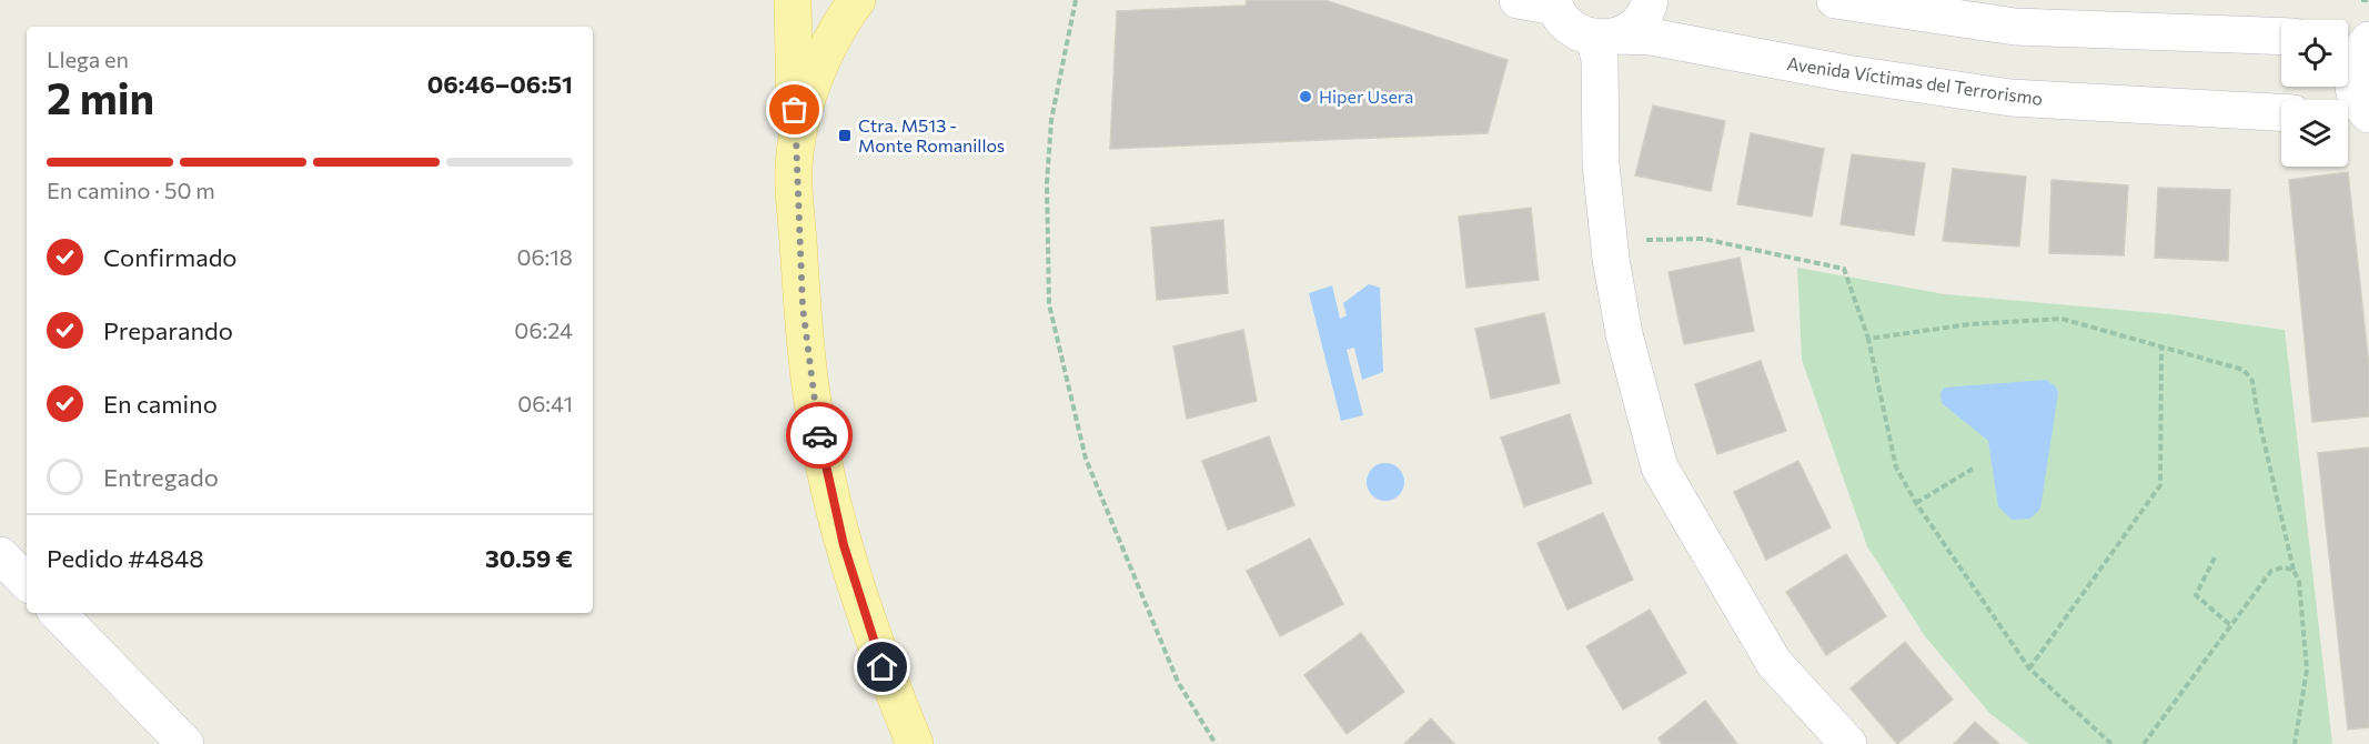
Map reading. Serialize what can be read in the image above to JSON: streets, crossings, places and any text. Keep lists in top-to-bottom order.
{
  "streets": {
    "street": ["Avenida Víctimas del Terrorismo"]
  },
  "places": {
    "other": ["Hiper Usera"],
    "transit": ["Ctra. M513 - Monte Romanillos"]
  },
  "page": {
    "heading": ["2 min", "Llega en", "06:46–06:51"],
    "panel": ["Pedido #4848", "30.59 €"],
    "bar": "En camino · 50 m",
    "list": [
      ["Confirmado", "06:18"],
      ["Preparando", "06:24"],
      ["En camino", "06:41"],
      "Entregado"
    ]
  }
}
